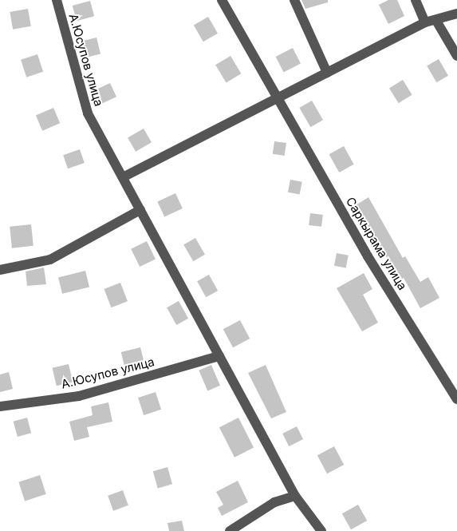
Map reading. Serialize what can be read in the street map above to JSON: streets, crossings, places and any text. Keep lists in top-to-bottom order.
{
  "streets": {
    "street": ["А.Юсупов улица", "Саркырама улица"]
  }
}
